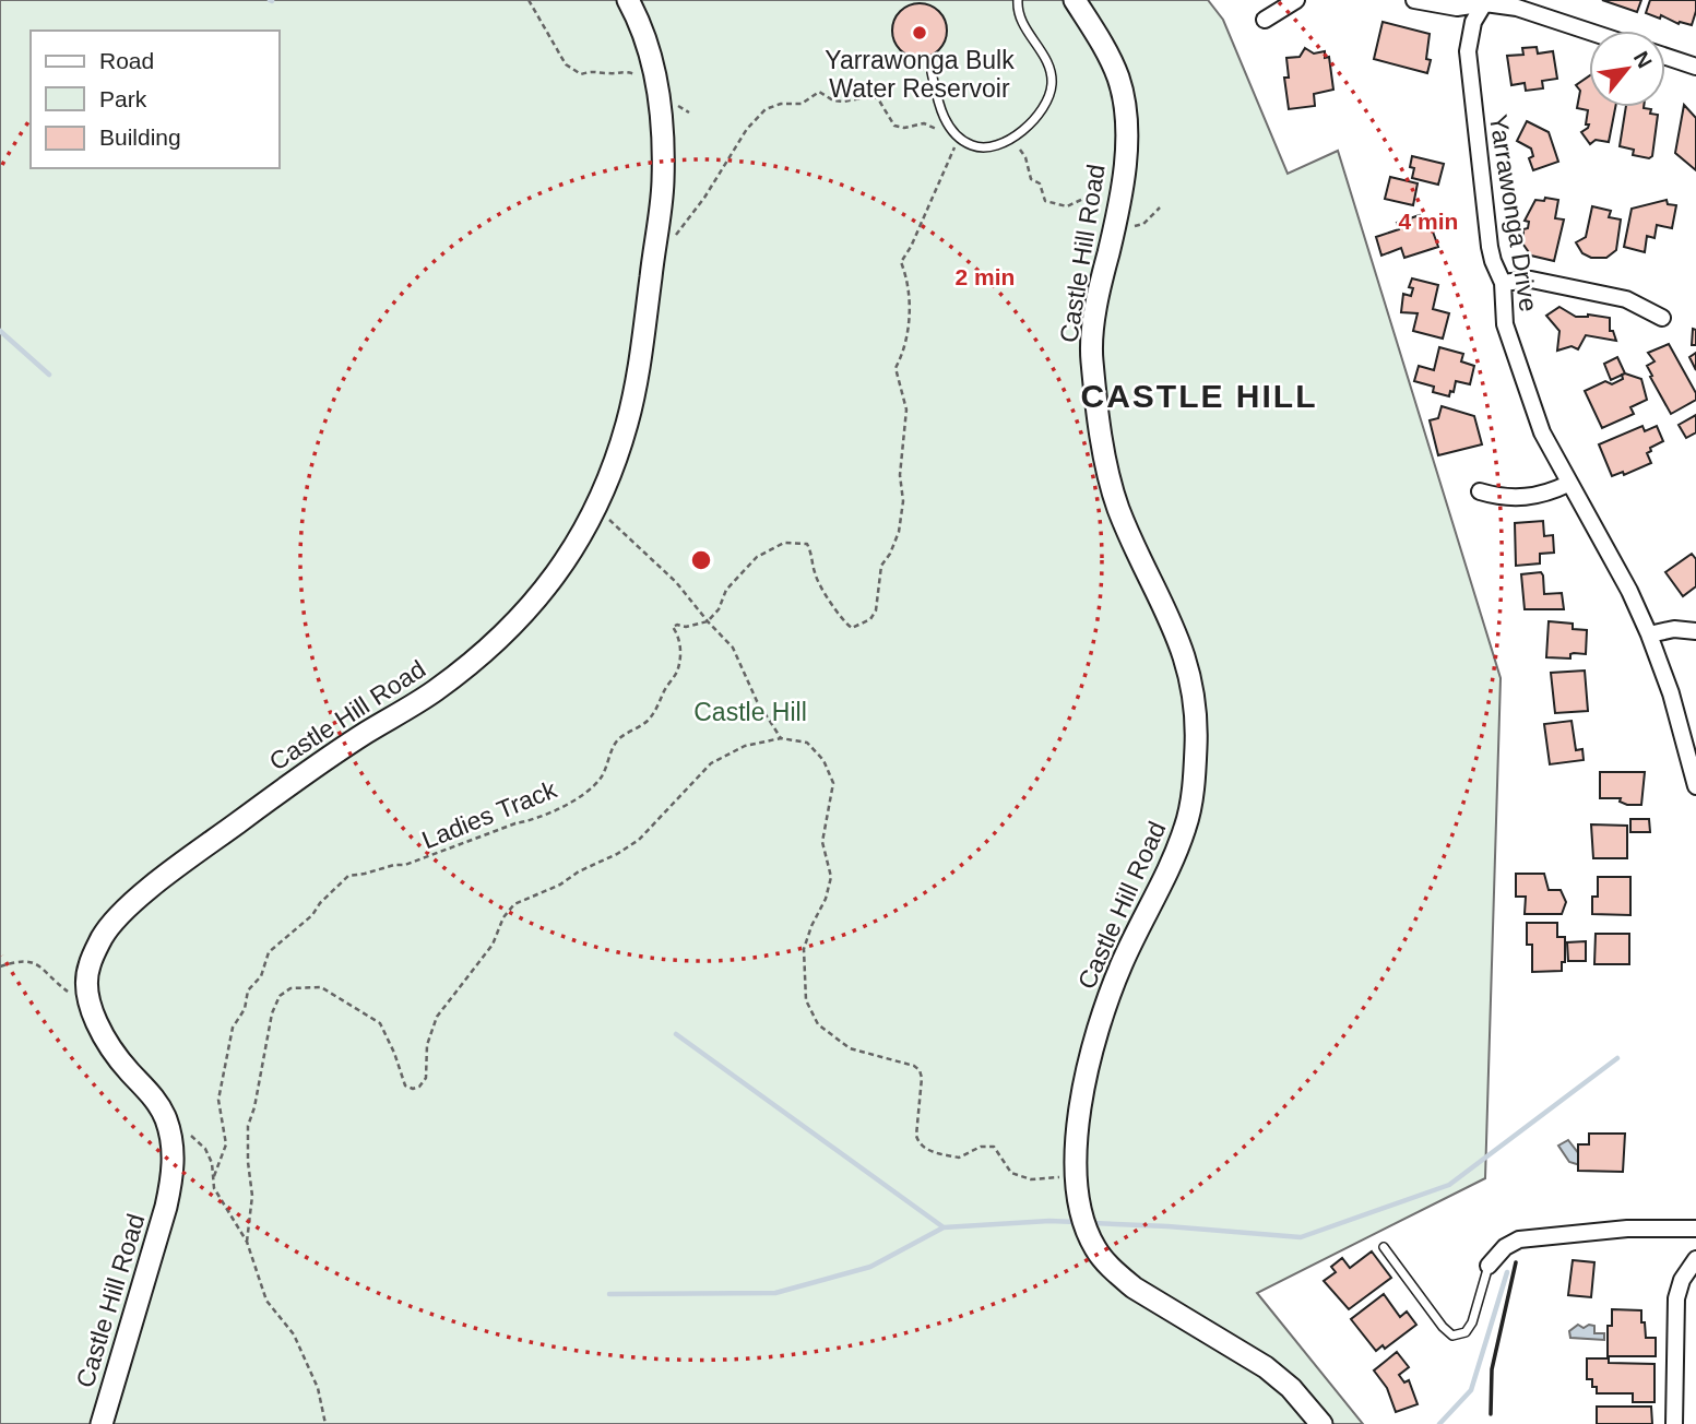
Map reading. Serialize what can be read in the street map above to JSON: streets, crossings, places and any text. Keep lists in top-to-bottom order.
{
  "streets": {
    "main road": ["Castle Hill Road"],
    "street": ["Yarrawonga Drive"],
    "path": ["Ladies Track"]
  },
  "districts": ["CASTLE HILL"],
  "parks": ["Castle Hill"],
  "places": ["Yarrawonga Bulk Water Reservoir"],
  "legend": ["Road", "Park", "Building"],
  "north": "top right",
  "rings": ["4 min", "2 min"]
}
